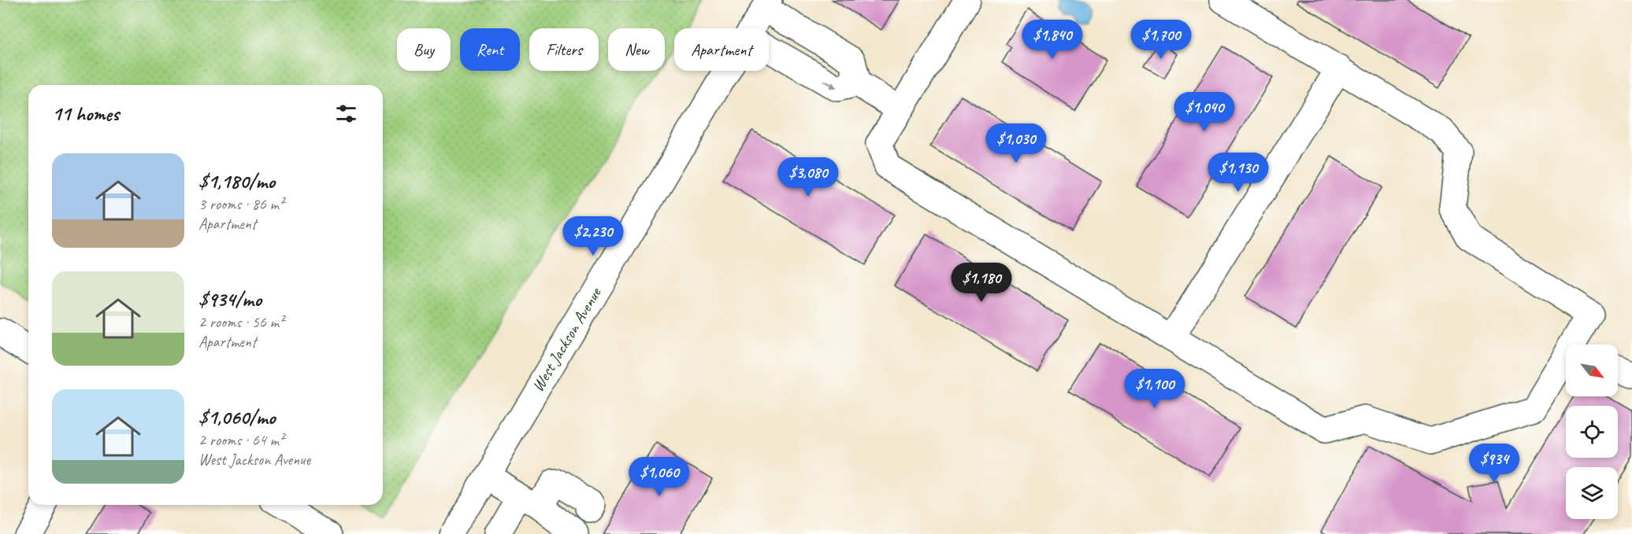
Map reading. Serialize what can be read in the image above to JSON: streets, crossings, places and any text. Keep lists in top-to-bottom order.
{
  "streets": {
    "street": ["West Jackson Avenue"]
  },
  "north": "bottom right",
  "page": {
    "price": [
      "$1,840",
      "$1,700",
      "$1,040",
      "$1,030",
      "$1,130",
      "$3,080",
      "$2,230",
      "$1,180",
      "$1,100",
      "$934",
      "$1,060"
    ],
    "chip": [
      "Buy",
      "Rent",
      "Filters",
      "New",
      "Apartment"
    ],
    "heading": "11 homes",
    "list": [
      {
        "name": "$1,180/mo",
        "note": "3 rooms · 86 m² · Apartment"
      },
      {
        "name": "$934/mo",
        "note": "2 rooms · 56 m² · Apartment"
      },
      {
        "name": "$1,060/mo",
        "note": "2 rooms · 64 m² · West Jackson Avenue"
      }
    ]
  }
}
